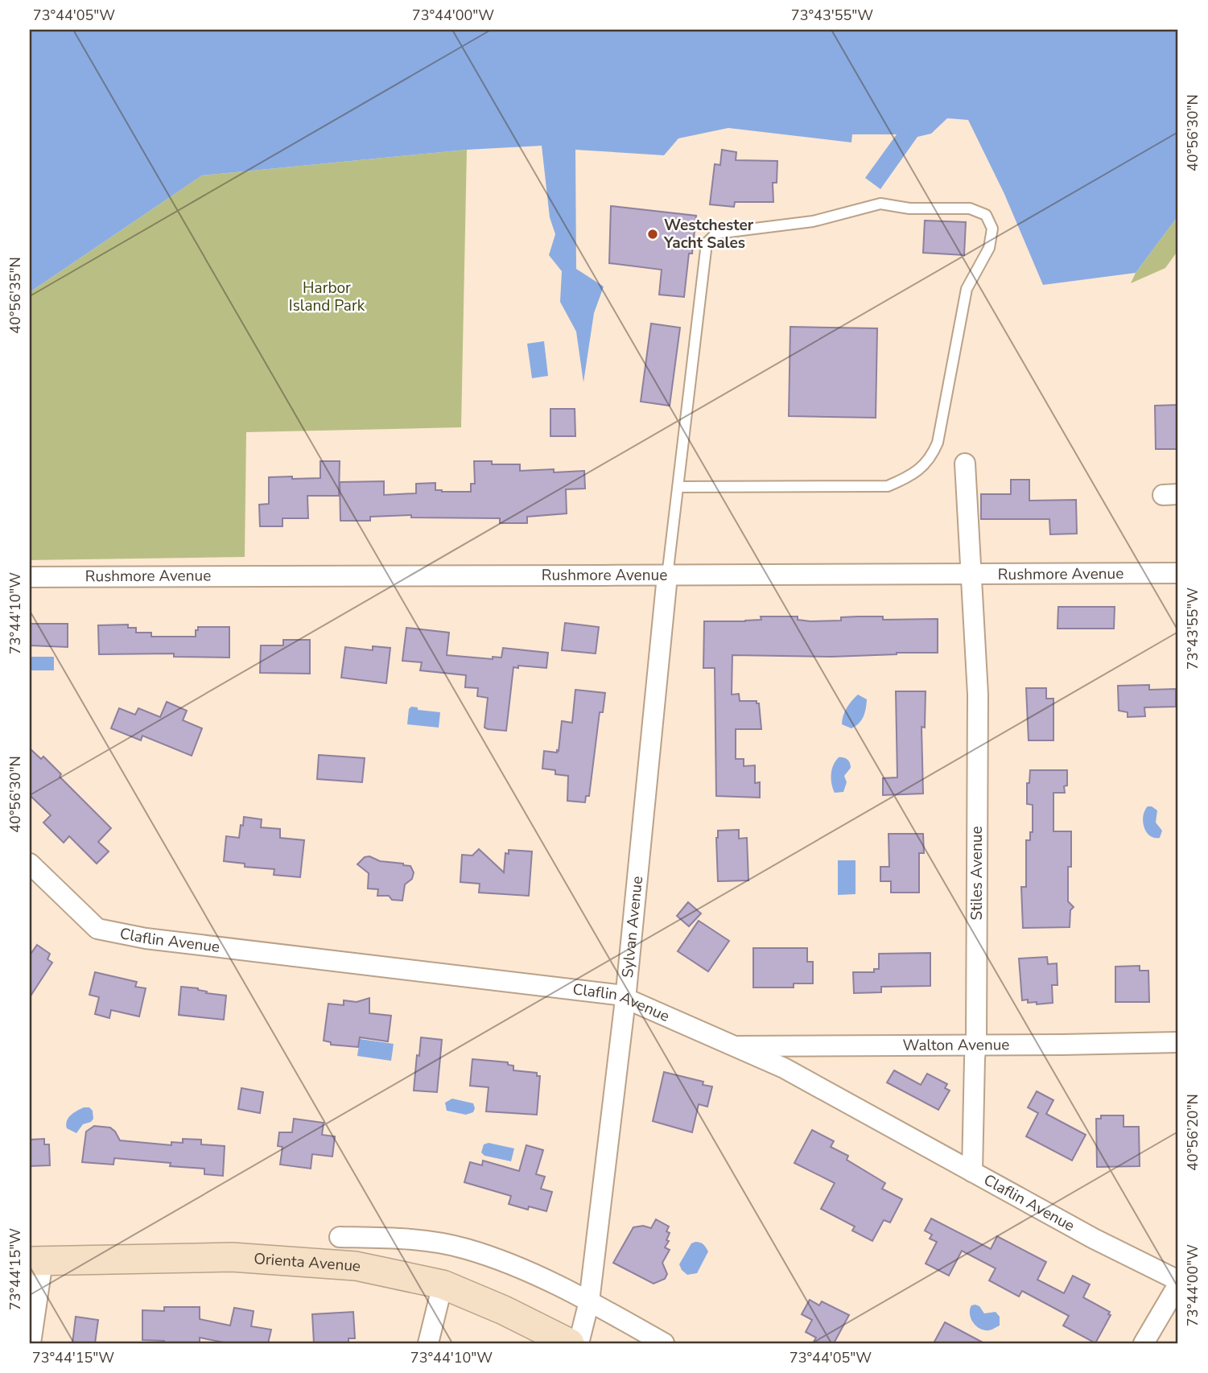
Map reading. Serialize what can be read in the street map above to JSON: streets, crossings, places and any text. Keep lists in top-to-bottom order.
{
  "streets": {
    "street": [
      "Rushmore Avenue",
      "Stiles Avenue",
      "Sylvan Avenue",
      "Claflin Avenue",
      "Walton Avenue",
      "Orienta Avenue"
    ]
  },
  "crossings": [
    ["Rushmore Avenue", "Stiles Avenue"],
    ["Rushmore Avenue", "Sylvan Avenue"],
    ["Stiles Avenue", "Claflin Avenue"],
    ["Stiles Avenue", "Walton Avenue"],
    ["Sylvan Avenue", "Claflin Avenue"],
    ["Sylvan Avenue", "Orienta Avenue"],
    ["Claflin Avenue", "Walton Avenue"]
  ],
  "parks": ["Harbor Island Park"],
  "places": ["Westchester Yacht Sales"],
  "coordinates": [
    "73°44'05\"W",
    "73°44'00\"W",
    "73°43'55\"W",
    "40°56'30\"N",
    "40°56'35\"N",
    "73°44'10\"W",
    "40°56'20\"N",
    "73°44'15\"W"
  ]
}
